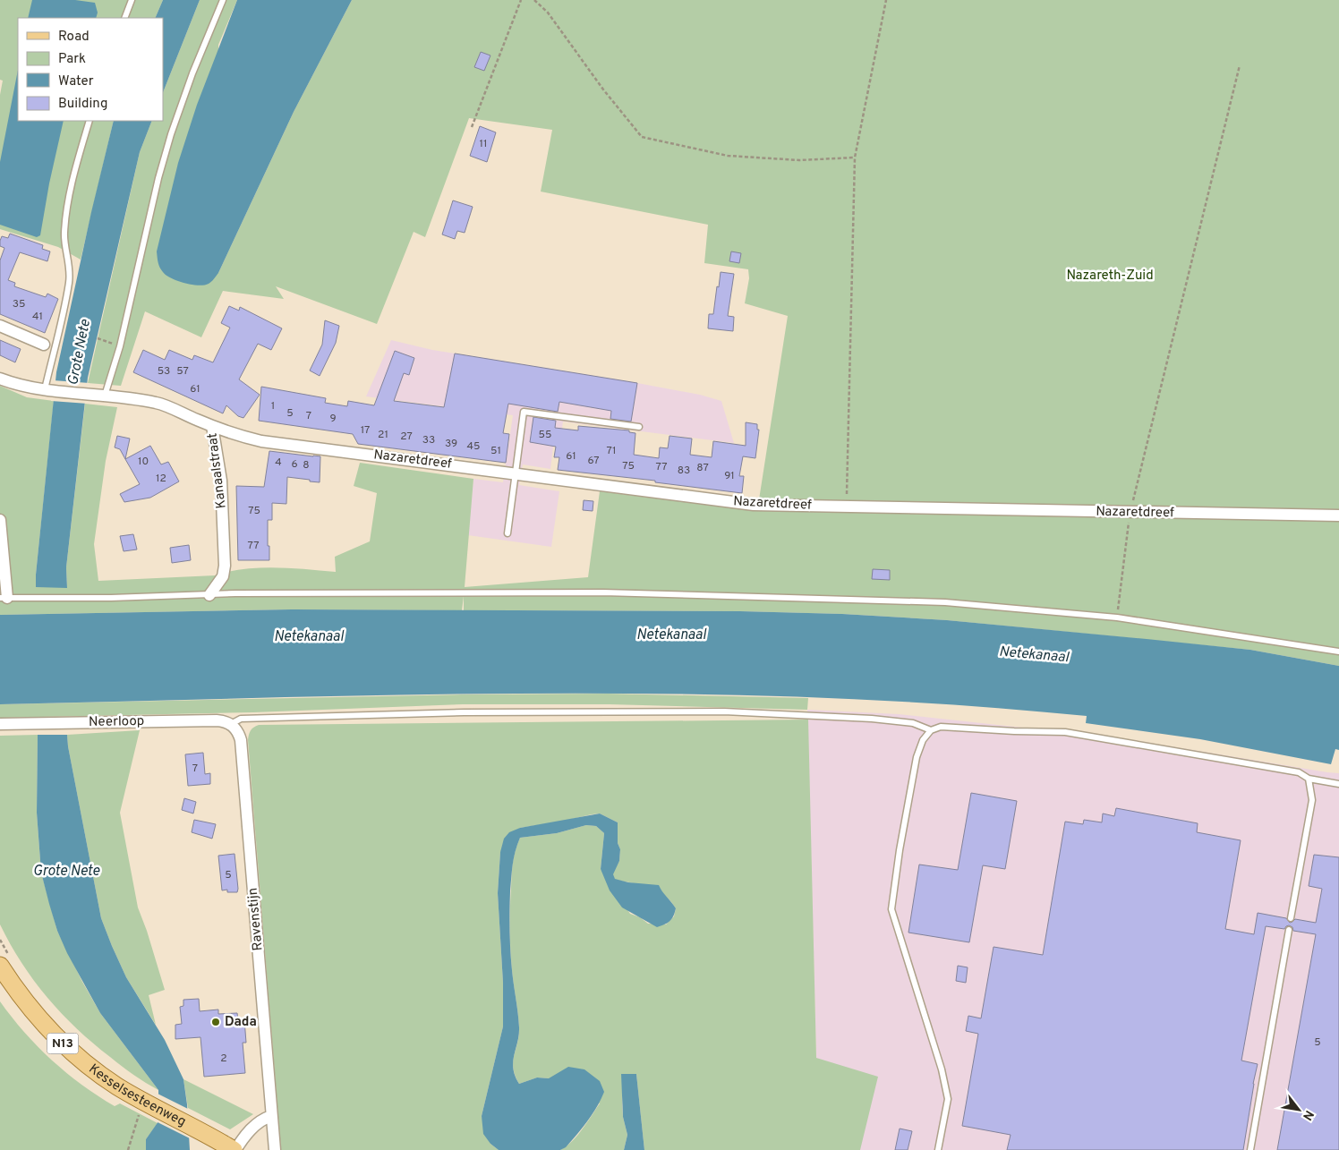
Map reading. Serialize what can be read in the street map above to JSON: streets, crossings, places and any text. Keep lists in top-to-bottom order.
{
  "streets": {
    "main road": ["N13", "Kesselsesteenweg"],
    "street": [
      "Nazaretdreef",
      "Kanaalstraat",
      "Neerloop",
      "Ravenstijn"
    ]
  },
  "crossings": [
    ["Nazaretdreef", "Kanaalstraat"],
    ["Neerloop", "Ravenstijn"]
  ],
  "water": ["Grote Nete", "Netekanaal"],
  "parks": ["Nazareth-Zuid"],
  "places": ["Dada"],
  "house_numbers": [
    "11",
    "35",
    "41",
    "53",
    "57",
    "61",
    "1",
    "5",
    "7",
    "9",
    "17",
    "21",
    "55",
    "27",
    "33",
    "39",
    "45",
    "51",
    "71",
    "61",
    "67",
    "10",
    "4",
    "6",
    "8",
    "75",
    "77",
    "87",
    "83",
    "91",
    "12",
    "75",
    "77",
    "7",
    "5",
    "5",
    "2"
  ],
  "legend": [
    "Road",
    "Park",
    "Water",
    "Building"
  ],
  "north": "bottom right"
}
